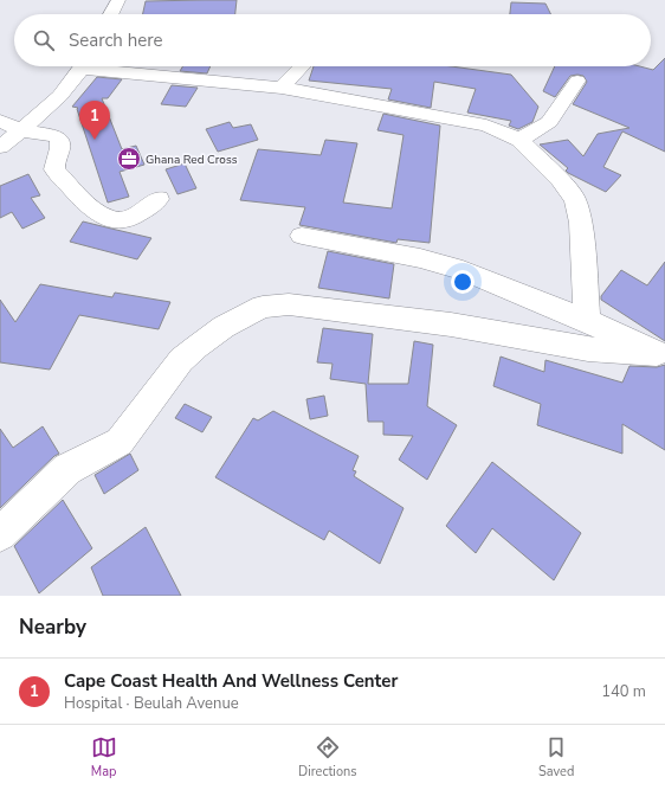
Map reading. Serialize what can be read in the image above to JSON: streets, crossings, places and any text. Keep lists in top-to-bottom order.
{
  "places": {
    "office": ["Ghana Red Cross"]
  },
  "page": {
    "search": "Search here",
    "pins": "1",
    "heading": "Nearby",
    "list": [
      {
        "mark": "1",
        "name": "Cape Coast Health And Wellness Center",
        "note": "Hospital · Beulah Avenue",
        "value": "140 m"
      }
    ],
    "nav": ["Map", "Directions", "Saved"]
  }
}
